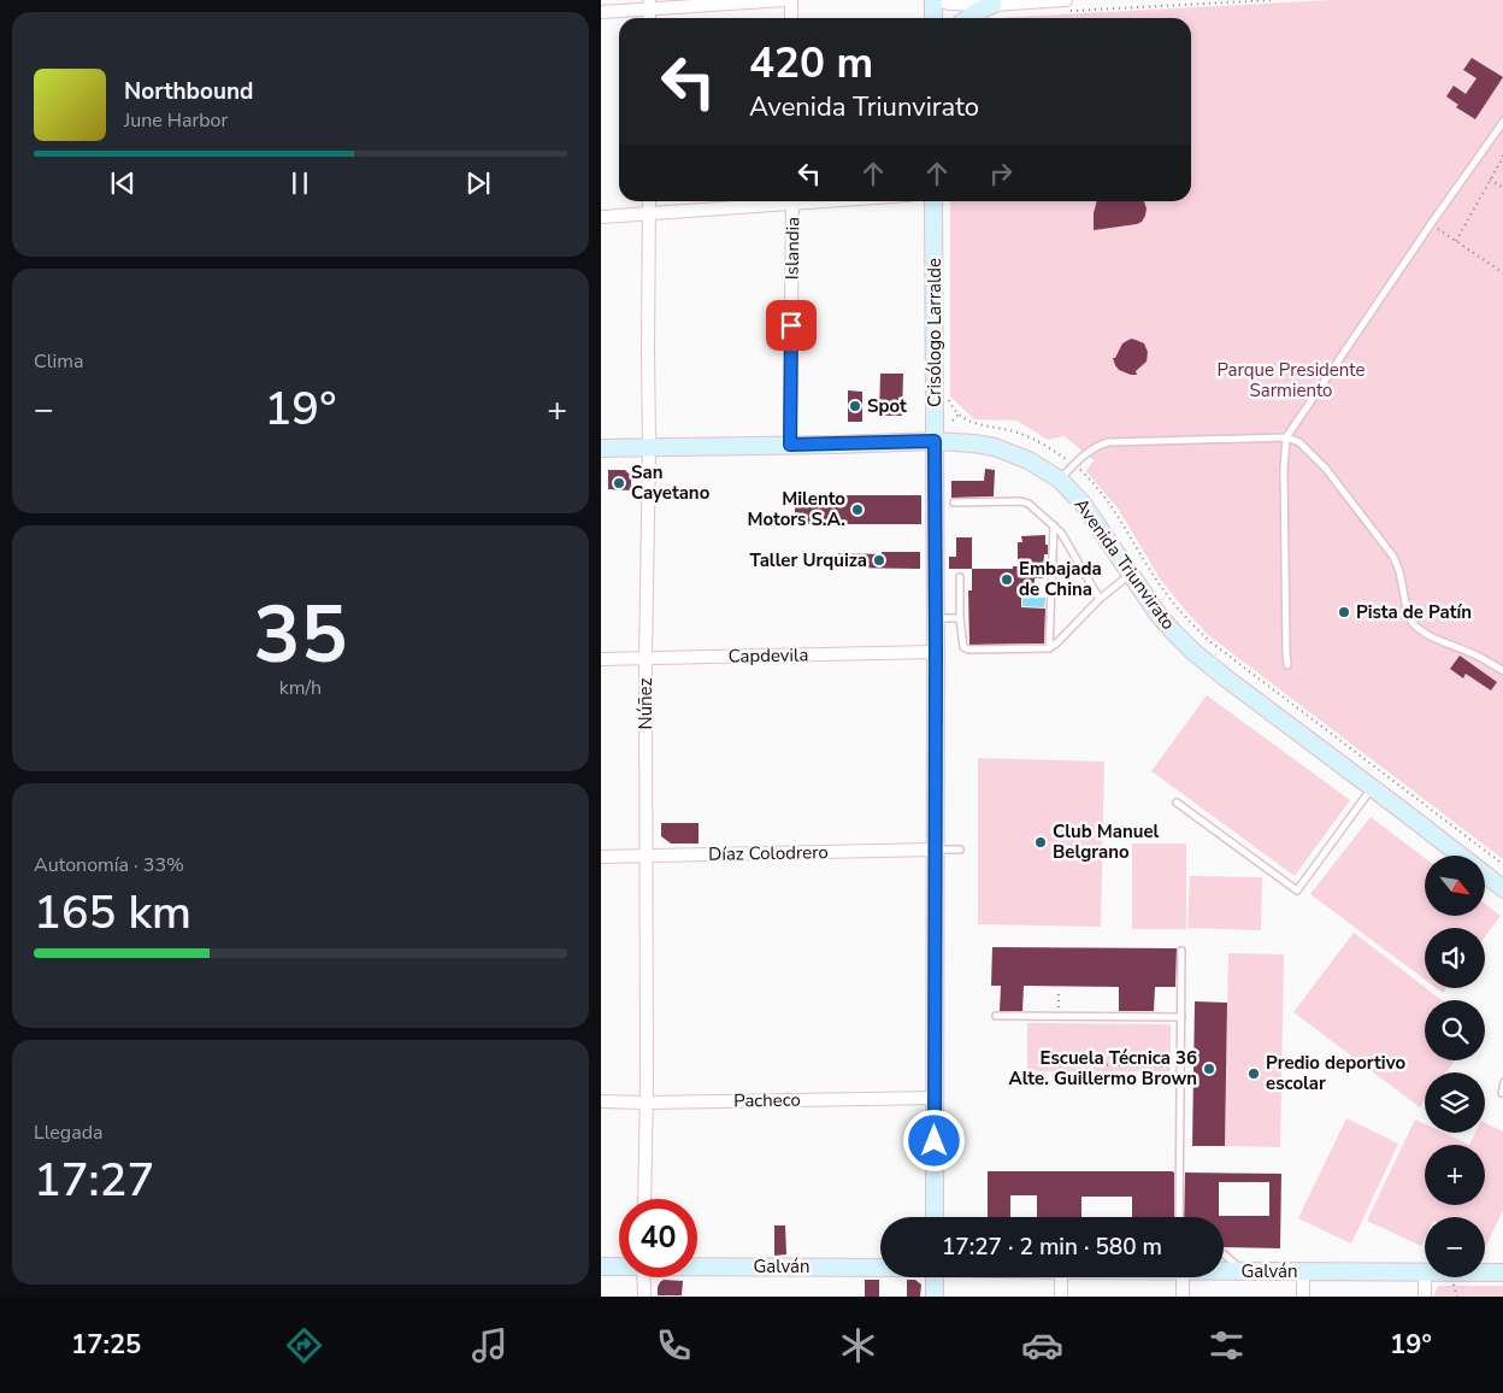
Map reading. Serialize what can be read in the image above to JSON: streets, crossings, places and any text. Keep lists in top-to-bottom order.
{
  "streets": {
    "street": [
      "Islandia",
      "Crisólogo Larralde",
      "Avenida Triunvirato",
      "Capdevila",
      "Núñez",
      "Díaz Colodrero",
      "Pacheco",
      "Galván"
    ]
  },
  "crossings": [
    ["Islandia", "Avenida Triunvirato"],
    ["Crisólogo Larralde", "Avenida Triunvirato"],
    ["Crisólogo Larralde", "Capdevila"],
    ["Crisólogo Larralde", "Díaz Colodrero"],
    ["Crisólogo Larralde", "Pacheco"],
    ["Avenida Triunvirato", "Núñez"],
    ["Capdevila", "Núñez"],
    ["Núñez", "Díaz Colodrero"],
    ["Núñez", "Pacheco"]
  ],
  "parks": ["Parque Presidente Sarmiento"],
  "places": [
    "Spot",
    "San Cayetano",
    "Milento Motors S.A.",
    "Taller Urquiza",
    "Embajada de China",
    "Pista de Patín",
    "Club Manuel Belgrano",
    "Escuela Técnica 36 Alte. Guillermo Brown",
    "Predio deportivo escolar"
  ],
  "north": "bottom right",
  "page": {
    "turn": ["420 m", "Avenida Triunvirato"],
    "song": ["Northbound", "June Harbor"],
    "tile": [
      "Clima",
      ["35", "km/h"],
      ["Autonomía · 33%", "165 km"],
      ["Llegada", "17:27"]
    ],
    "heat": ["−", "19°", "+"],
    "map_buttons": ["+", "−"],
    "limit": "40",
    "trip": "17:27 · 2 min · 580 m",
    "tabs": ["17:25", "19°"]
  }
}
